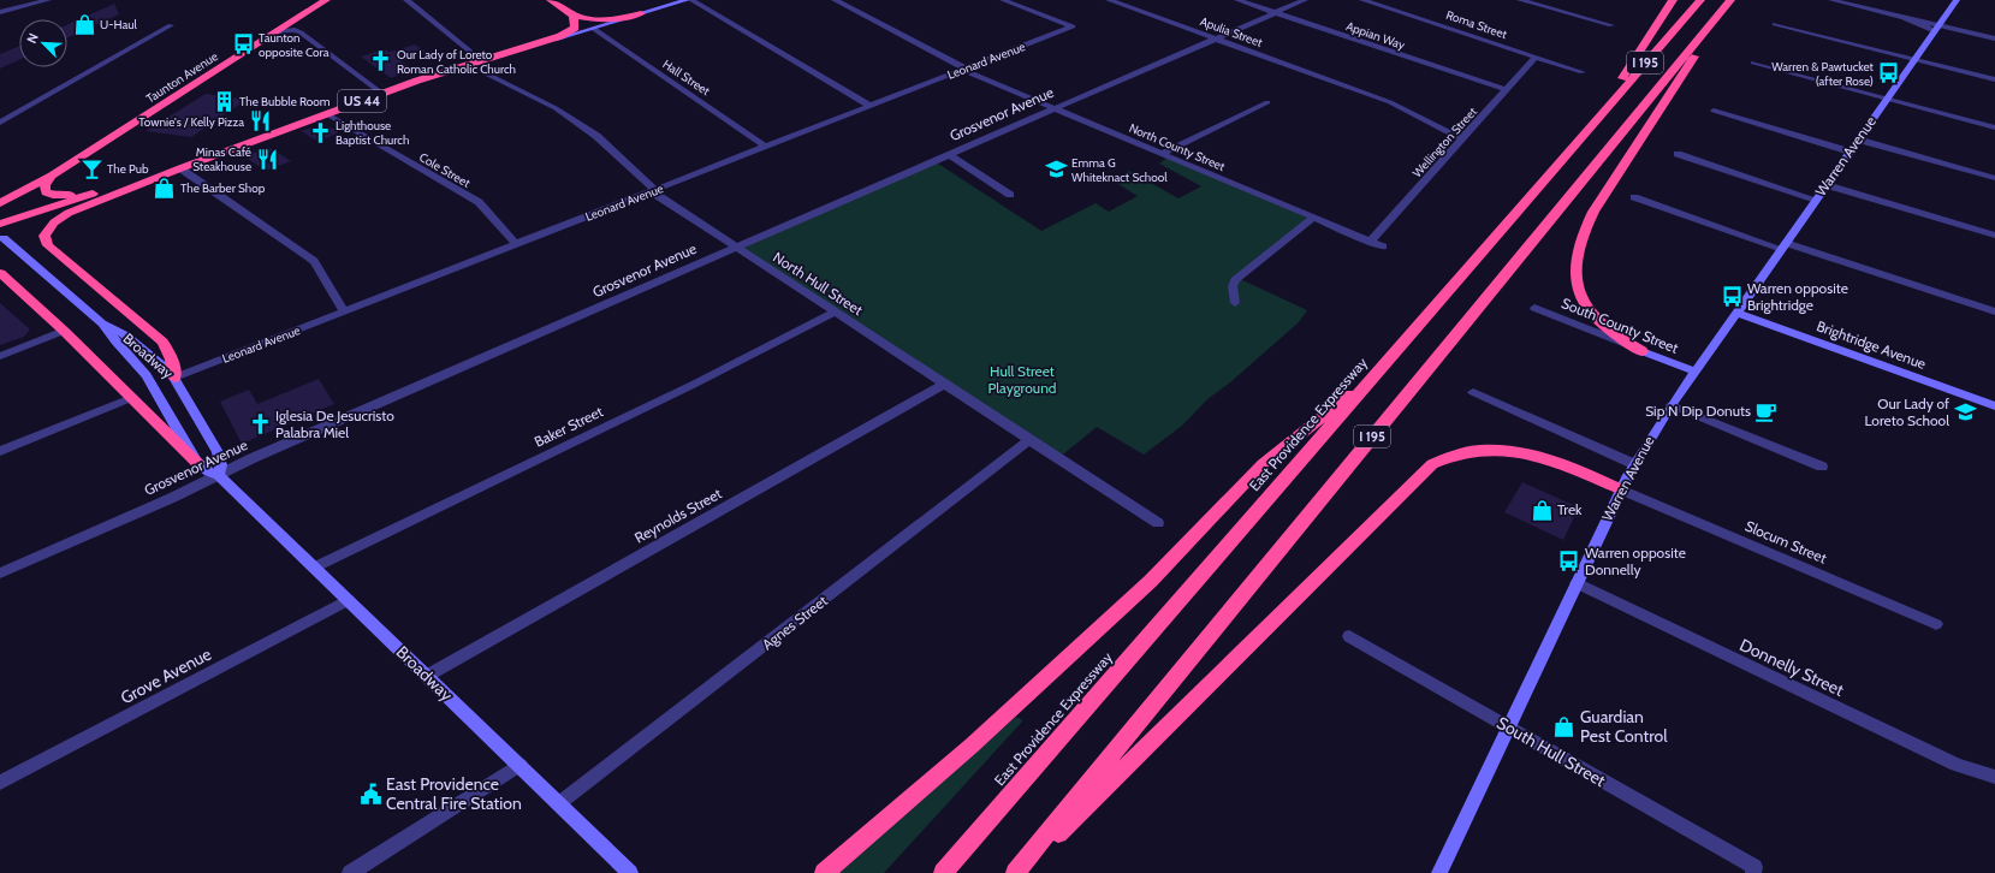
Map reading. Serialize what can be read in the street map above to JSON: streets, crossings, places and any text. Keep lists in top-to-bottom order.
{
  "streets": {
    "highway": [
      "I 195",
      "Taunton Avenue",
      "US 44",
      "East Providence Expressway"
    ],
    "main road": [
      "Warren Avenue",
      "South County Street",
      "Brightridge Avenue",
      "Broadway"
    ],
    "street": [
      "Roma Street",
      "Apulia Street",
      "Appian Way",
      "Leonard Avenue",
      "Hall Street",
      "Grosvenor Avenue",
      "Wellington Street",
      "North County Street",
      "Cole Street",
      "North Hull Street",
      "Baker Street",
      "Reynolds Street",
      "Slocum Street",
      "Agnes Street",
      "Donnelly Street",
      "Grove Avenue",
      "South Hull Street"
    ]
  },
  "crossings": [
    ["Roma Street", "Wellington Street"],
    ["Apulia Street", "Grosvenor Avenue"],
    ["Apulia Street", "Wellington Street"],
    ["Appian Way", "Grosvenor Avenue"],
    ["Appian Way", "Wellington Street"],
    ["Leonard Avenue", "Hall Street"],
    ["Leonard Avenue", "North County Street"],
    ["Leonard Avenue", "Cole Street"],
    ["Leonard Avenue", "North Hull Street"],
    ["Leonard Avenue", "Broadway"],
    ["US 44", "Cole Street"],
    ["US 44", "North Hull Street"],
    ["Grosvenor Avenue", "North County Street"],
    ["Grosvenor Avenue", "North Hull Street"],
    ["Grosvenor Avenue", "Broadway"],
    ["Wellington Street", "North County Street"],
    ["Warren Avenue", "South County Street"],
    ["Warren Avenue", "Brightridge Avenue"],
    ["Warren Avenue", "Slocum Street"],
    ["Warren Avenue", "Donnelly Street"],
    ["Warren Avenue", "South Hull Street"],
    ["North Hull Street", "Baker Street"],
    ["North Hull Street", "Reynolds Street"],
    ["North Hull Street", "Agnes Street"],
    ["Broadway", "Baker Street"],
    ["Broadway", "Reynolds Street"],
    ["Broadway", "Agnes Street"],
    ["Broadway", "Grove Avenue"]
  ],
  "parks": ["Hull Street Playground"],
  "places": {
    "shop": [
      "U-Haul",
      "The Barber Shop",
      "Trek",
      "Guardian Pest Control"
    ],
    "bus stop": [
      "Taunton opposite Cora",
      "Warren & Pawtucket (after Rose)",
      "Warren opposite Brightridge",
      "Warren opposite Donnelly"
    ],
    "church": ["Our Lady of Loreto Roman Catholic Church", "Lighthouse Baptist Church", "Iglesia De Jesucristo Palabra Miel"],
    "building": ["The Bubble Room"],
    "restaurant": ["Townie's / Kelly Pizza", "Minas Café Steakhouse"],
    "bar": ["The Pub"],
    "school or university": ["Emma G Whiteknact School", "Our Lady of Loreto School"],
    "cafe": ["Sip N Dip Donuts"],
    "public building": ["East Providence Central Fire Station"]
  },
  "north": "top left"
}
